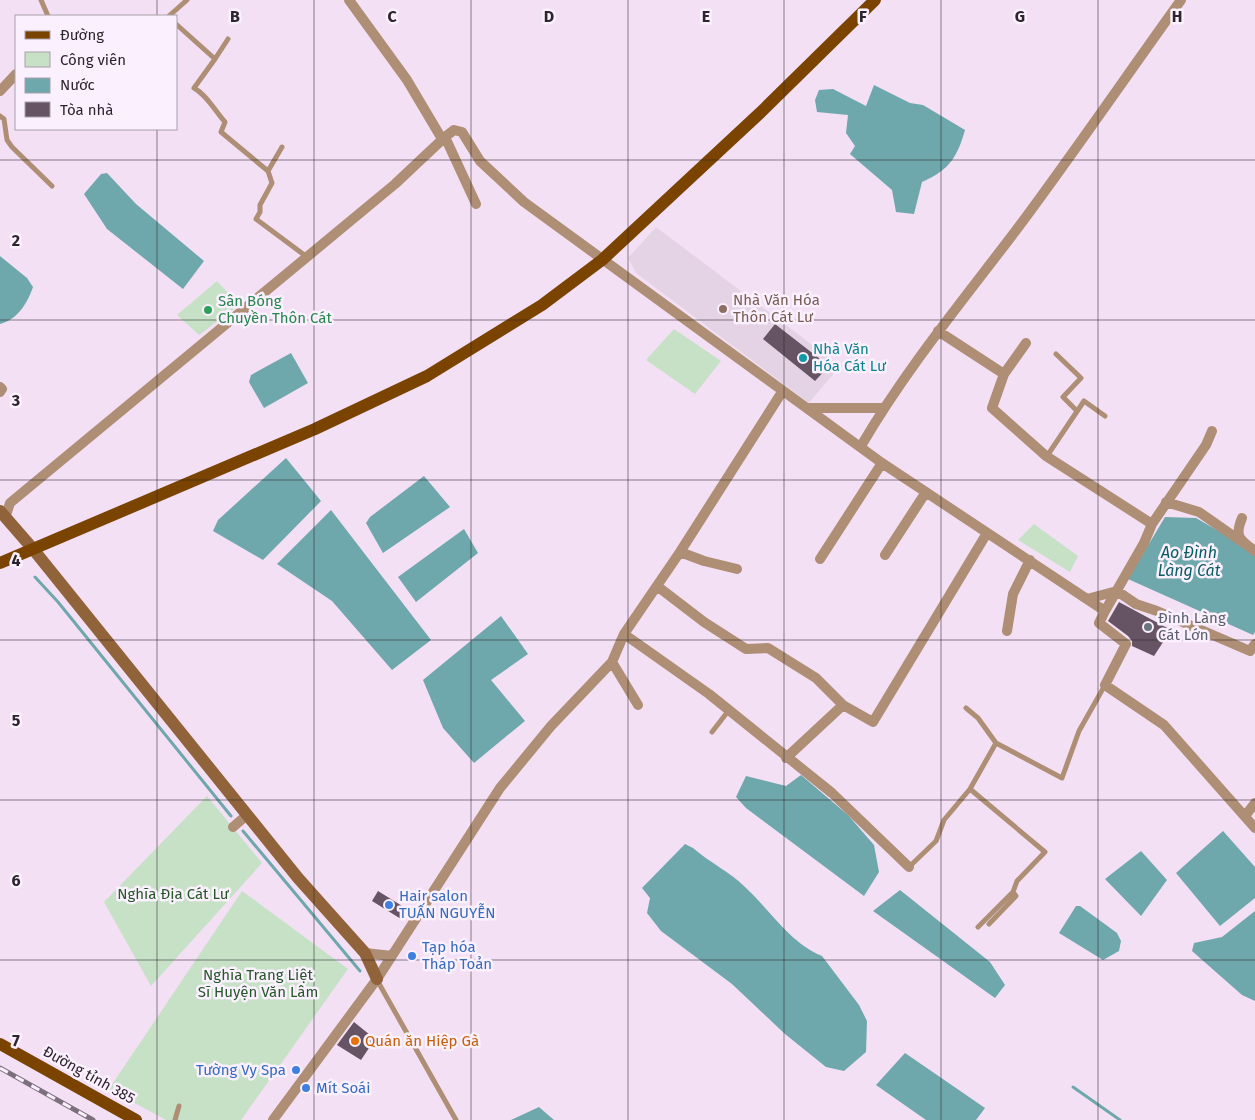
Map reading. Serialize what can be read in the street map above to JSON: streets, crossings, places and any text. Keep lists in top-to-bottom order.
{
  "streets": {
    "main road": ["Đường tỉnh 385"]
  },
  "water": ["Ao Đình Làng Cát"],
  "parks": ["Nghĩa Địa Cát Lư", "Nghĩa Trang Liệt Sĩ Huyện Văn Lâm"],
  "places": [
    "Nhà Văn Hóa Thôn Cát Lư",
    "Sân Bóng Chuyền Thôn Cát",
    "Nhà Văn Hóa Cát Lư",
    "Đình Làng Cát Lớn",
    "Hair salon TUẤN NGUYỄN",
    "Tạp hóa Tháp Toản",
    "Quán ăn Hiệp Gà",
    "Tường Vy Spa",
    "Mít Soái"
  ],
  "legend": [
    "Đường",
    "Công viên",
    "Nước",
    "Tòa nhà"
  ],
  "grid": {
    "columns": [
      "B",
      "C",
      "D",
      "E",
      "F",
      "G",
      "H"
    ],
    "rows": [
      "2",
      "3",
      "4",
      "5",
      "6",
      "7"
    ]
  }
}
